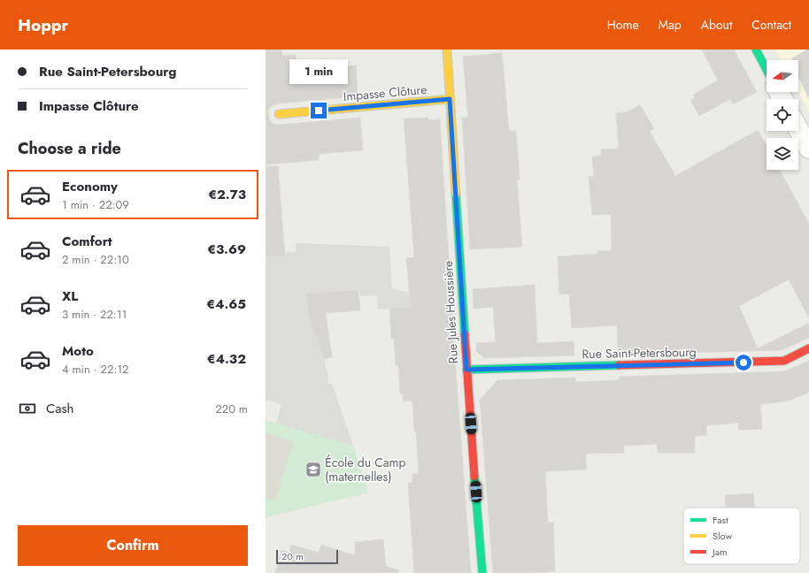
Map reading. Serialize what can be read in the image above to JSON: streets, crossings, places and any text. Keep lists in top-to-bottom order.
{
  "streets": {
    "street": ["Impasse Clôture", "Rue Jules Houssière", "Rue Saint-Petersbourg"]
  },
  "crossings": [
    ["Impasse Clôture", "Rue Jules Houssière"],
    ["Rue Jules Houssière", "Rue Saint-Petersbourg"]
  ],
  "places": {
    "school or university": ["École du Camp (maternelles)"]
  },
  "legend": ["Fast", "Slow", "Jam"],
  "scale_bar": "20 m",
  "north": "left",
  "page": {
    "header": "Hoppr",
    "nav": [
      "Home",
      "Map",
      "About",
      "Contact"
    ],
    "banner": ["Rue Saint-Petersbourg", "Impasse Clôture"],
    "bubble": "1 min",
    "heading": "Choose a ride",
    "list": [
      {
        "name": "Economy",
        "note": "1 min · 22:09",
        "value": "€2.73"
      },
      {
        "name": "Comfort",
        "note": "2 min · 22:10",
        "value": "€3.69"
      },
      {
        "name": "XL",
        "note": "3 min · 22:11",
        "value": "€4.65"
      },
      {
        "name": "Moto",
        "note": "4 min · 22:12",
        "value": "€4.32"
      }
    ],
    "pay": ["Cash", "220 m"],
    "buttons": "Confirm",
    "scale": "20 m"
  }
}
